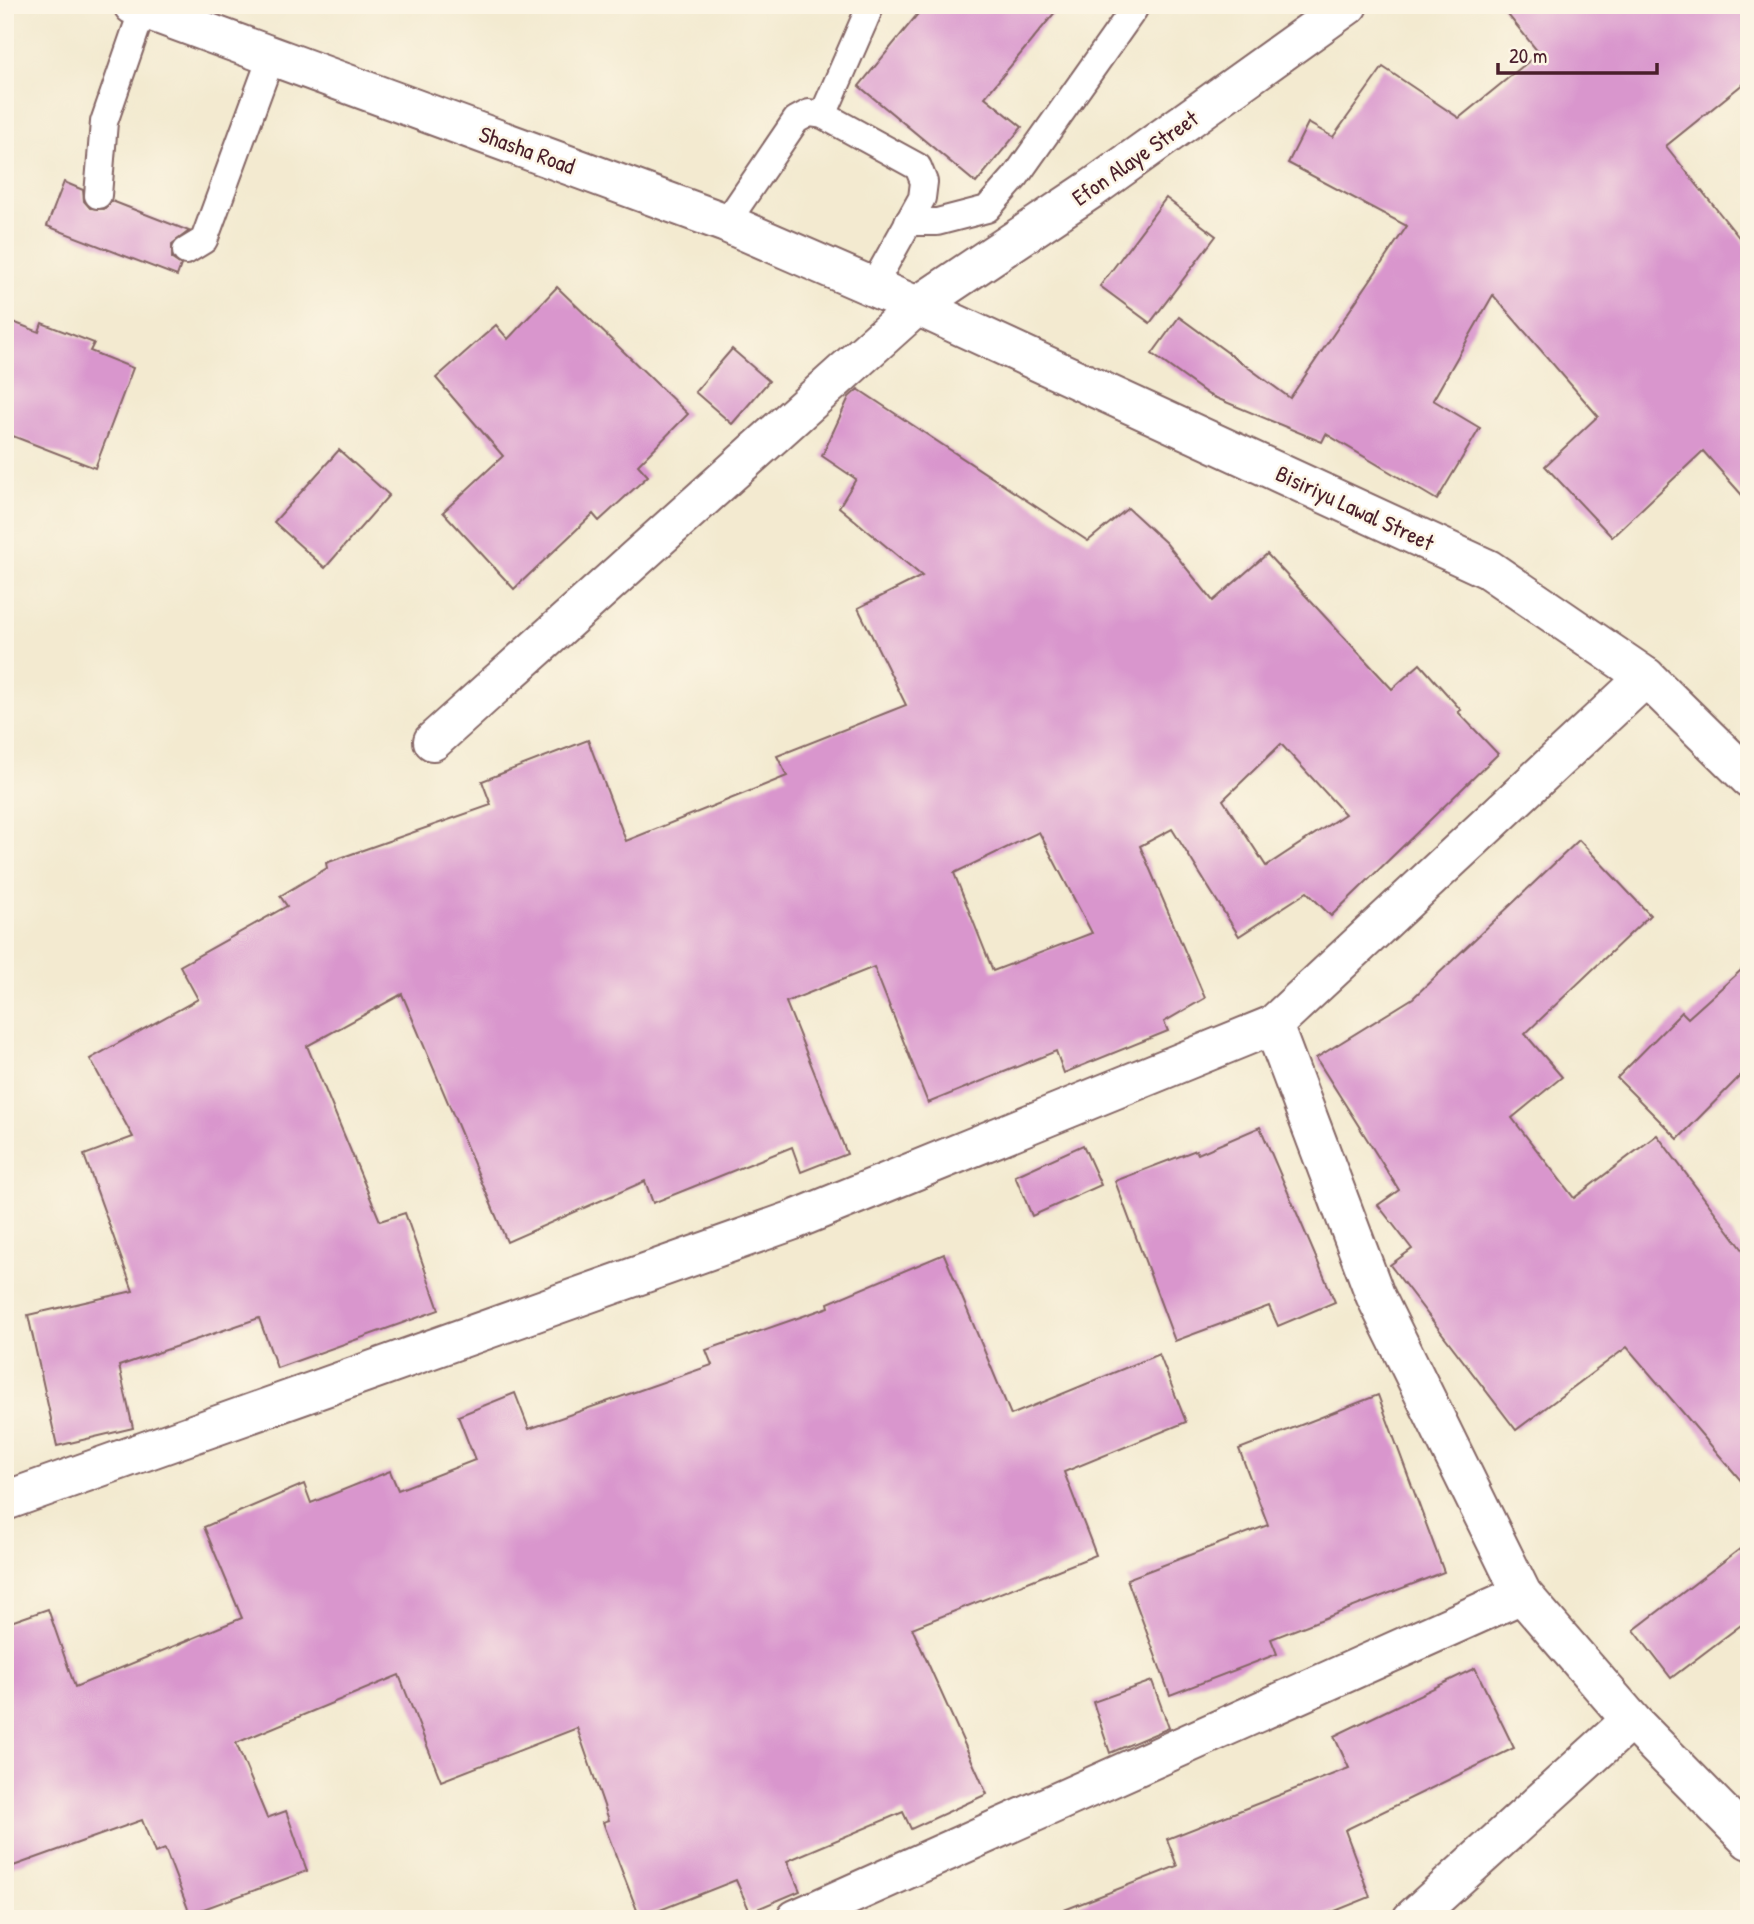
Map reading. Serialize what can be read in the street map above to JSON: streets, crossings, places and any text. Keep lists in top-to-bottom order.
{
  "streets": {
    "street": ["Shasha Road", "Efon Alaye Street", "Bisiriyu Lawal Street"]
  },
  "crossings": [
    ["Shasha Road", "Efon Alaye Street"],
    ["Shasha Road", "Bisiriyu Lawal Street"],
    ["Efon Alaye Street", "Bisiriyu Lawal Street"]
  ],
  "scale_bar": "20 m"
}
